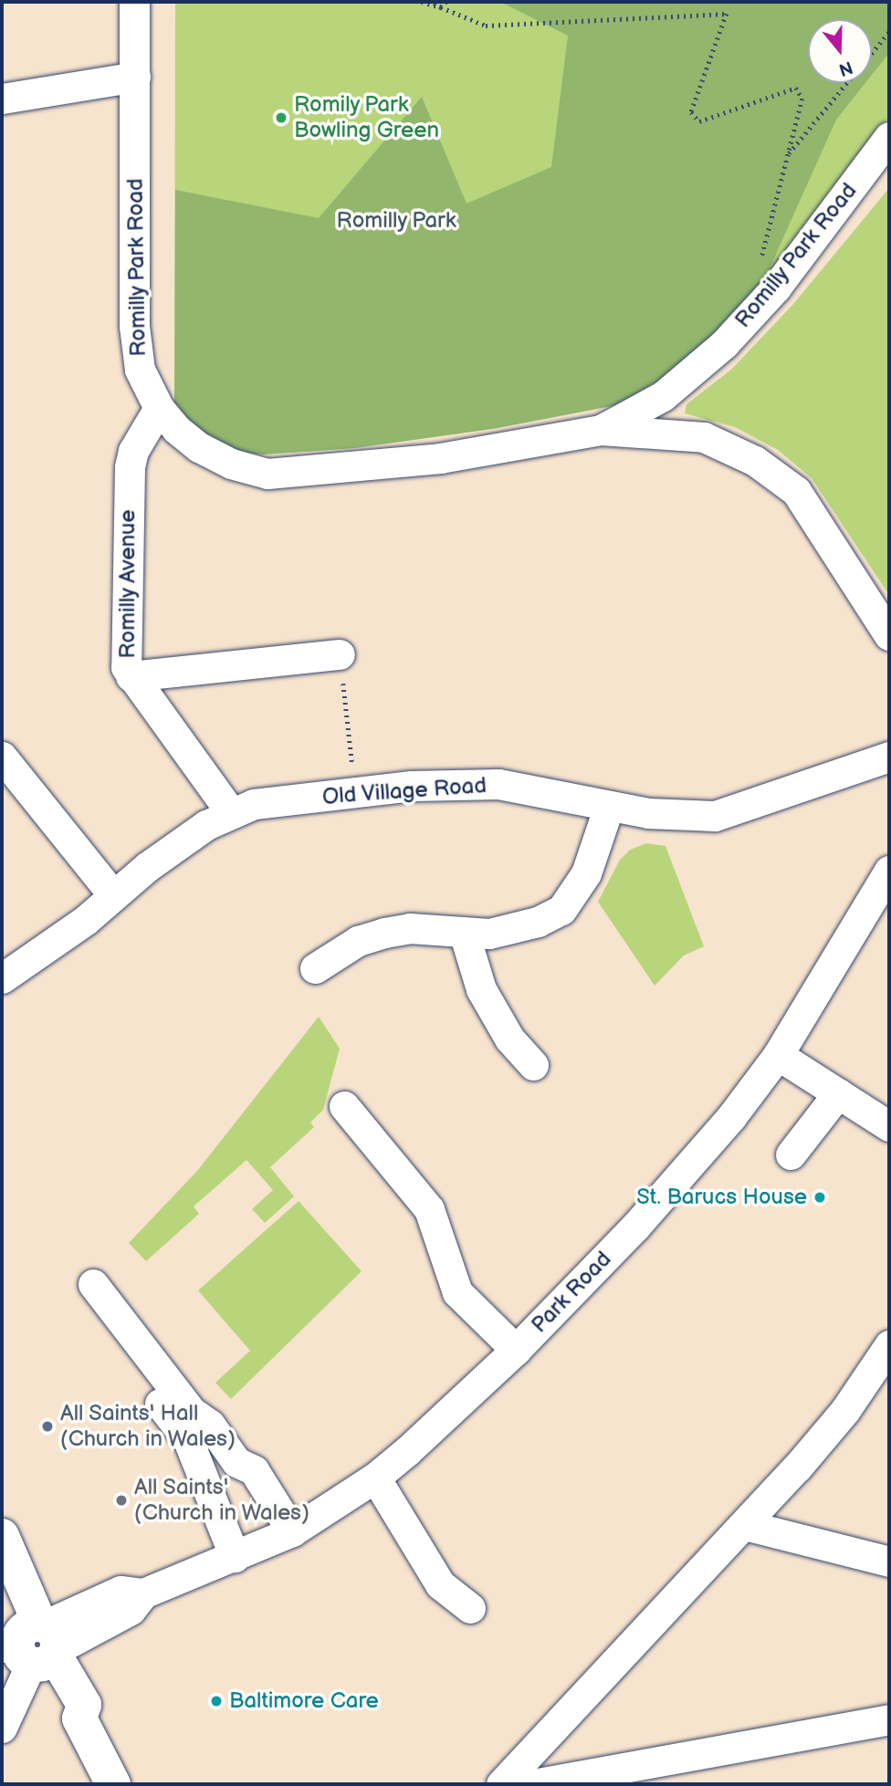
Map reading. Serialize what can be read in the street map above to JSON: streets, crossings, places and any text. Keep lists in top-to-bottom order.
{
  "streets": {
    "street": [
      "Romilly Park Road",
      "Romilly Avenue",
      "Old Village Road",
      "Park Road"
    ]
  },
  "crossings": [
    ["Romilly Park Road", "Romilly Avenue"],
    ["Romilly Avenue", "Old Village Road"]
  ],
  "parks": ["Romilly Park"],
  "places": [
    "Romily Park Bowling Green",
    "St. Barucs House",
    "All Saints' Hall (Church in Wales)",
    "All Saints' (Church in Wales)",
    "Baltimore Care"
  ],
  "north": "bottom"
}
